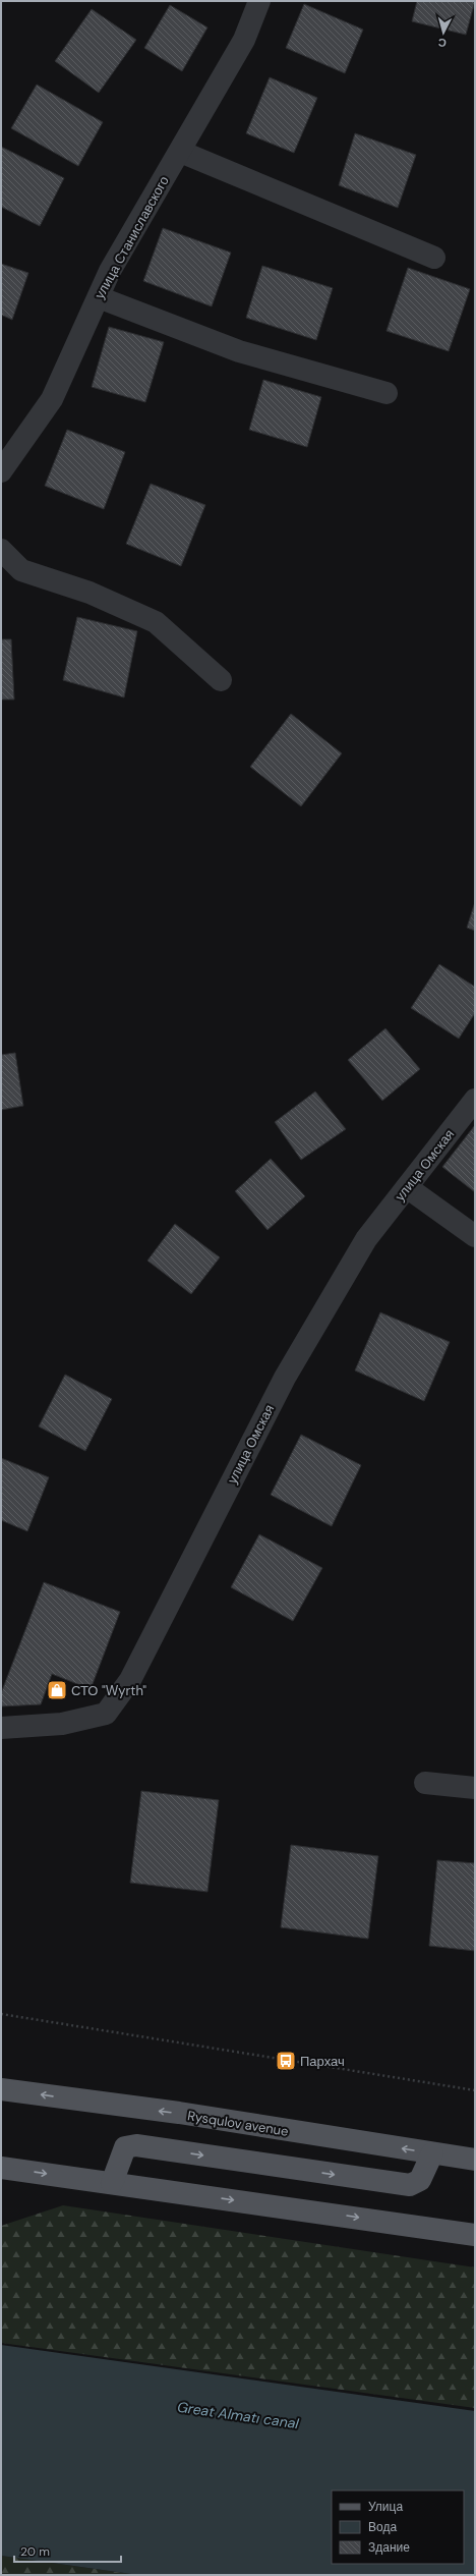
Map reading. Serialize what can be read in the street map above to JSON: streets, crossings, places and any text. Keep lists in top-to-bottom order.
{
  "streets": {
    "main road": ["Rysqulov avenue"],
    "street": ["улица Станиславского", "улица Омская"]
  },
  "water": ["Great Almatı canal"],
  "places": {
    "shop": ["СТО \"Wyrth\""],
    "bus stop": ["Пархач"]
  },
  "legend": ["Улица", "Вода", "Здание"],
  "scale_bar": "20 m",
  "north": "bottom"
}
